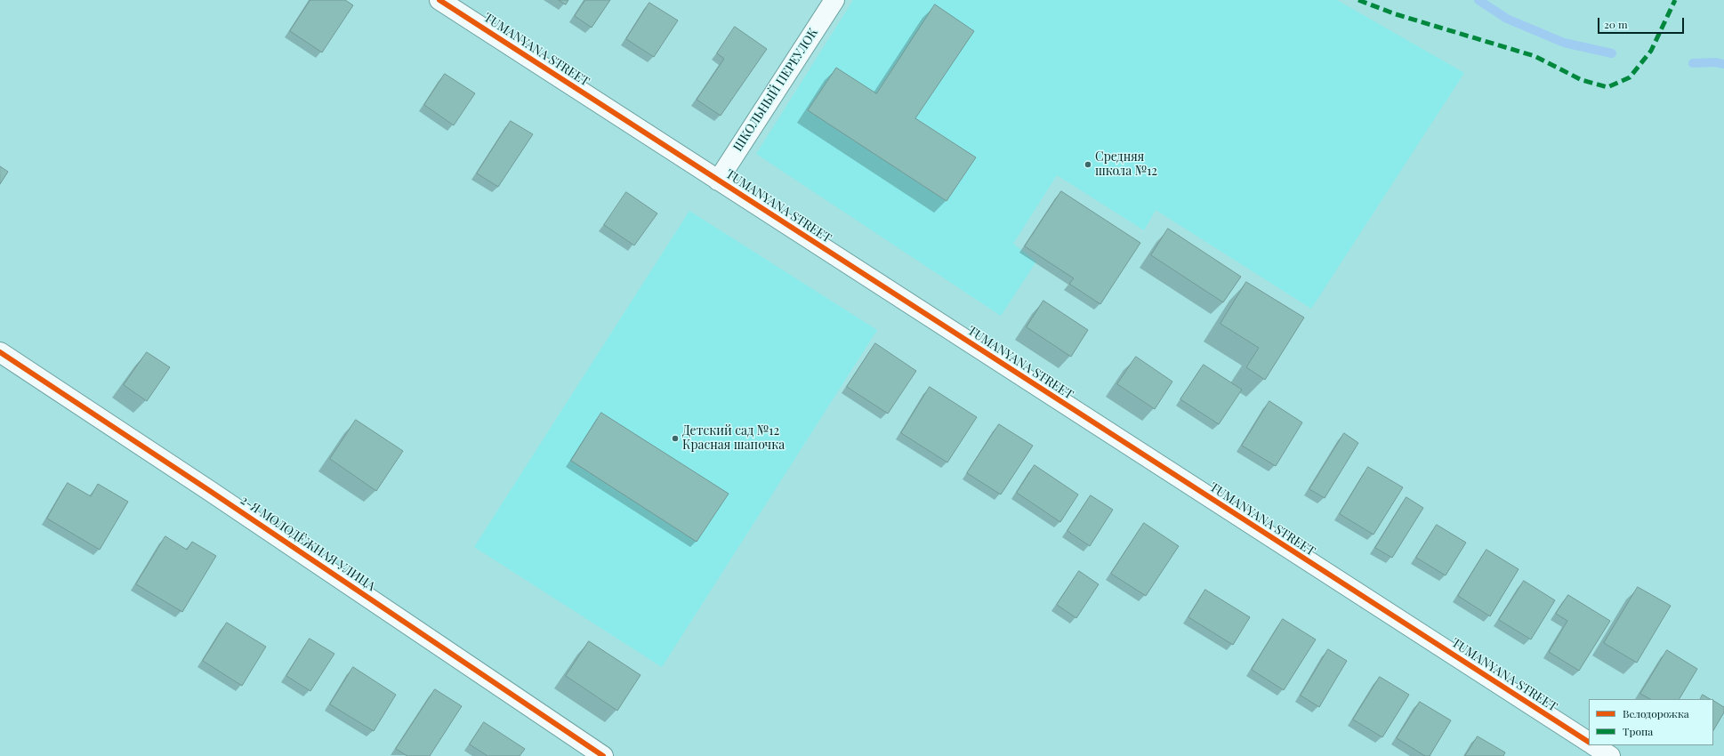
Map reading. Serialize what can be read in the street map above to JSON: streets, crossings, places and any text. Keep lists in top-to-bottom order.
{
  "streets": {
    "street": ["TUMANYANA STREET", "ШКОЛЬНЫЙ ПЕРЕУЛОК", "2-Я МОЛОДЁЖНАЯ УЛИЦА"]
  },
  "crossings": [
    ["TUMANYANA STREET", "ШКОЛЬНЫЙ ПЕРЕУЛОК"]
  ],
  "places": ["Средняя школа №12", "Детский сад №12 Красная шапочка"],
  "legend": ["Велодорожка", "Тропа"],
  "scale_bar": "20 m"
}
